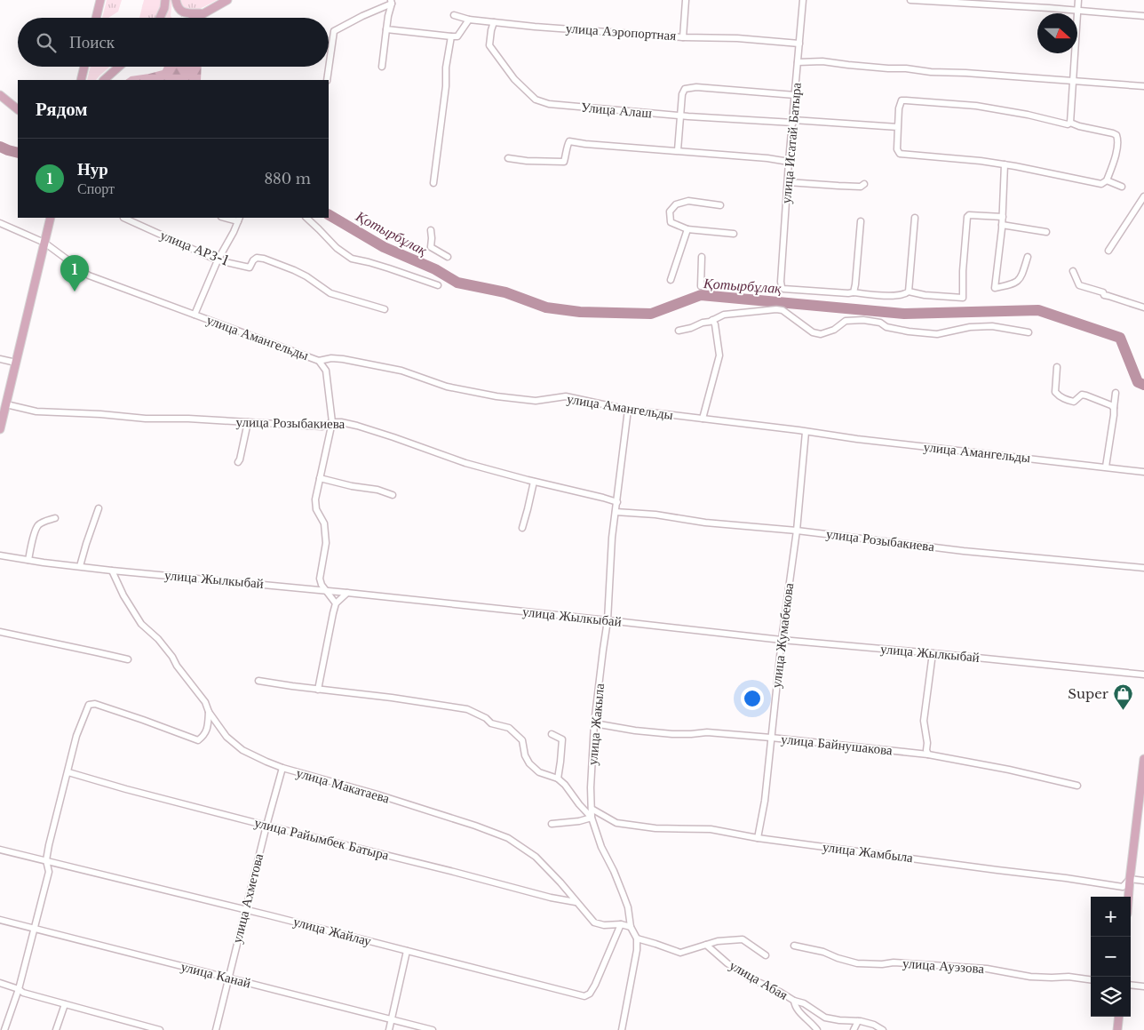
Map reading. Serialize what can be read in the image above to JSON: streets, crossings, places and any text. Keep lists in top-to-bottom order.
{
  "streets": {
    "street": [
      "улица Аэропортная",
      "Улица Алаш",
      "улица Исатай Батыра",
      "улица АРЗ-1",
      "улица Амангельды",
      "улица Розыбакиева",
      "улица Жылкыбай",
      "улица Жумабекова",
      "улица Жакыла",
      "улица Байнушакова",
      "улица Макатаева",
      "улица Райымбек Батыра",
      "улица Жамбыла",
      "улица Ахметова",
      "улица Жайлау",
      "улица Ауэзова",
      "улица Канай",
      "улица Абая"
    ]
  },
  "crossings": [
    ["улица Аэропортная", "Улица Алаш"],
    ["улица Аэропортная", "улица Исатай Батыра"],
    ["Улица Алаш", "улица Исатай Батыра"],
    ["улица Амангельды", "улица Жумабекова"],
    ["улица Амангельды", "улица Жакыла"],
    ["улица Розыбакиева", "улица Жумабекова"],
    ["улица Розыбакиева", "улица Жакыла"],
    ["улица Жылкыбай", "улица Жумабекова"],
    ["улица Жылкыбай", "улица Жакыла"],
    ["улица Жылкыбай", "улица Макатаева"],
    ["улица Жумабекова", "улица Байнушакова"],
    ["улица Жумабекова", "улица Жамбыла"],
    ["улица Жакыла", "улица Байнушакова"],
    ["улица Жакыла", "улица Макатаева"],
    ["улица Жакыла", "улица Жамбыла"],
    ["улица Макатаева", "улица Райымбек Батыра"],
    ["улица Макатаева", "улица Ахметова"],
    ["улица Макатаева", "улица Жайлау"],
    ["улица Райымбек Батыра", "улица Ахметова"],
    ["улица Ахметова", "улица Жайлау"],
    ["улица Ахметова", "улица Канай"]
  ],
  "water": ["Қотырбұлақ"],
  "places": {
    "shop": ["Super"]
  },
  "north": "right",
  "page": {
    "search": "Поиск",
    "heading": "Рядом",
    "list": [
      {
        "mark": "1",
        "name": "Нур",
        "note": "Спорт",
        "value": "880 m"
      }
    ],
    "pins": "1",
    "map_buttons": ["+", "−"]
  }
}
